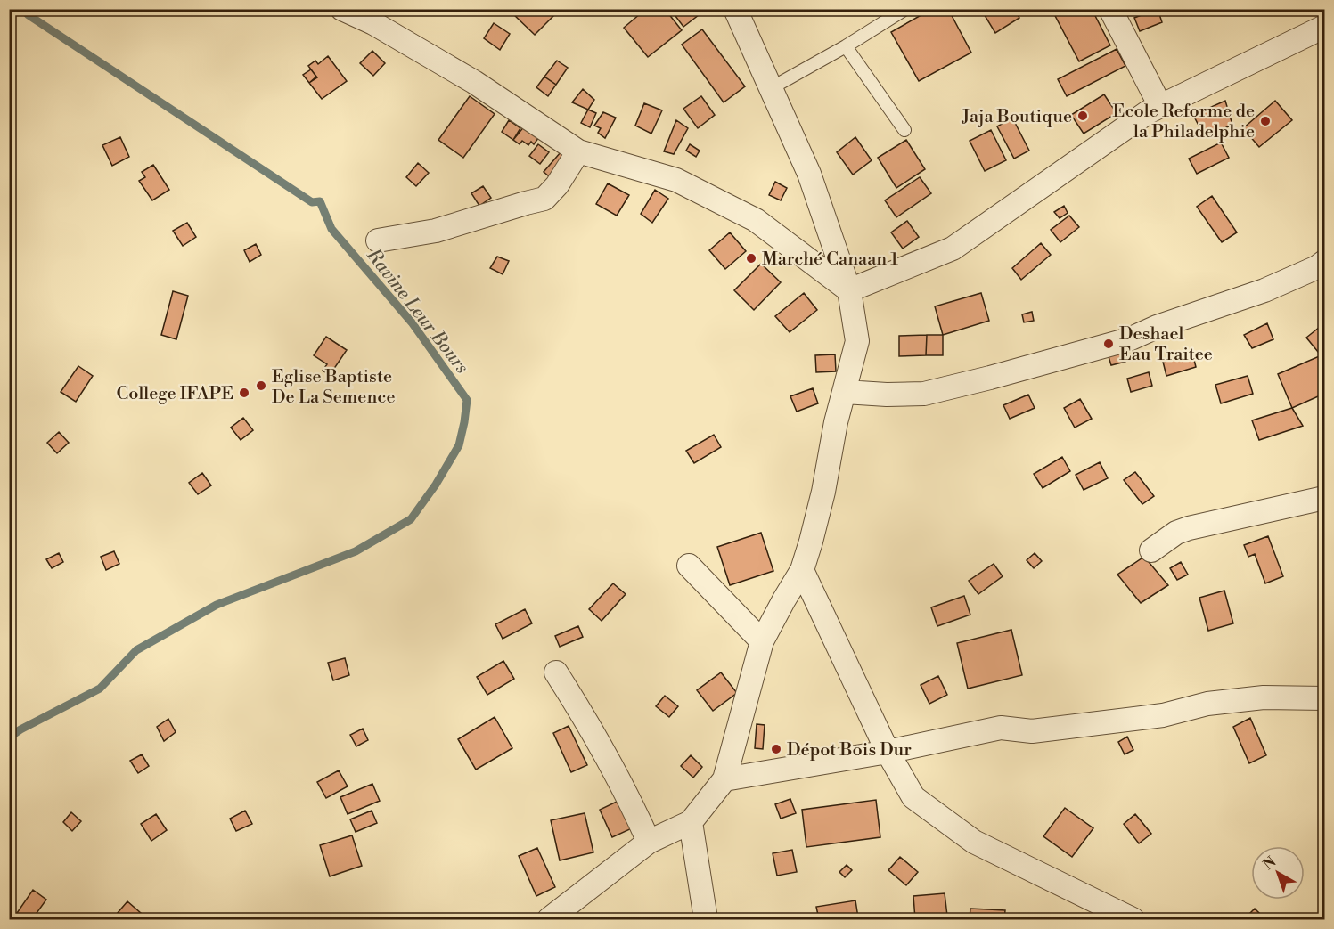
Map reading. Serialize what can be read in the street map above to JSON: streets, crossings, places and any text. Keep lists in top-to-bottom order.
{
  "water": ["Ravine Leur Bours"],
  "places": [
    "Jaja Boutique",
    "Ecole Reforme de la Philadelphie",
    "Marché Canaan 1",
    "Deshael Eau Traitee",
    "Eglise Baptiste De La Semence",
    "College IFAPE",
    "Dépot Bois Dur"
  ],
  "north": "top left"
}
